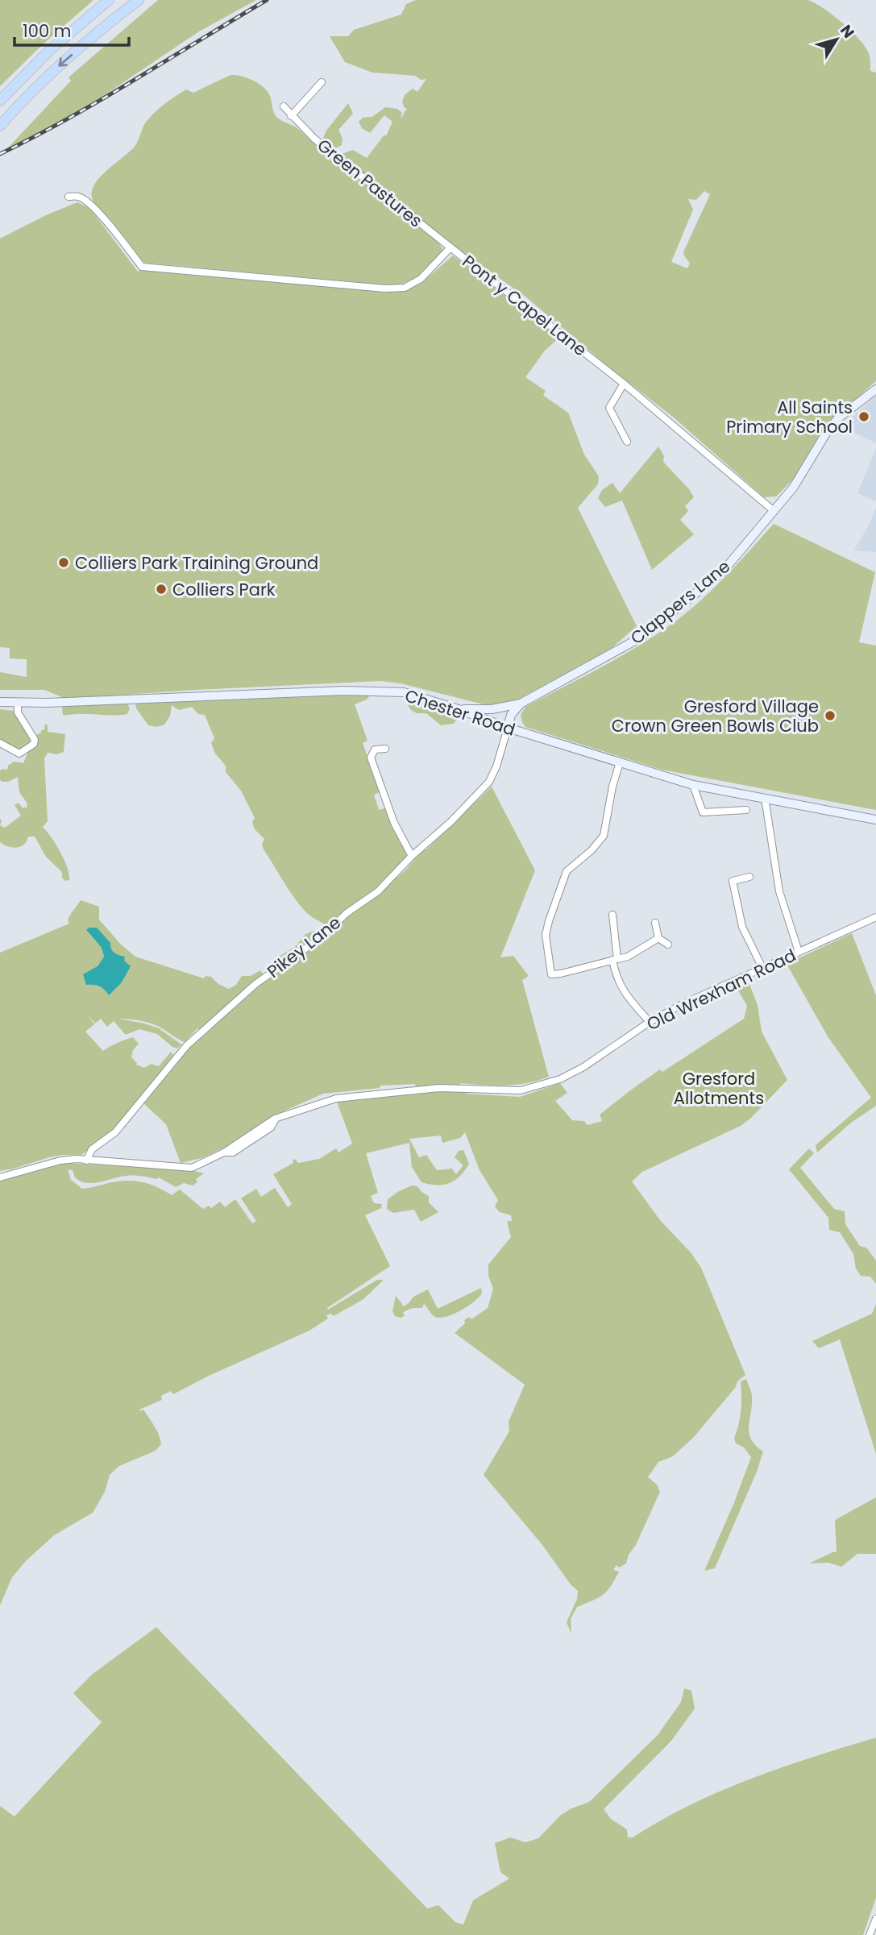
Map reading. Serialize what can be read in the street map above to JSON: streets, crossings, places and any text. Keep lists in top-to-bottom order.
{
  "streets": {
    "main road": ["Clappers Lane", "Chester Road"],
    "street": [
      "Green Pastures",
      "Pont y Capel Lane",
      "Pikey Lane",
      "Old Wrexham Road"
    ]
  },
  "crossings": [
    ["Green Pastures", "Pont y Capel Lane"],
    ["Pont y Capel Lane", "Clappers Lane"],
    ["Clappers Lane", "Chester Road"],
    ["Chester Road", "Pikey Lane"],
    ["Pikey Lane", "Old Wrexham Road"]
  ],
  "parks": ["Gresford Allotments"],
  "places": [
    "All Saints Primary School",
    "Colliers Park Training Ground",
    "Colliers Park",
    "Gresford Village Crown Green Bowls Club"
  ],
  "scale_bar": "100 m",
  "north": "top right"
}
